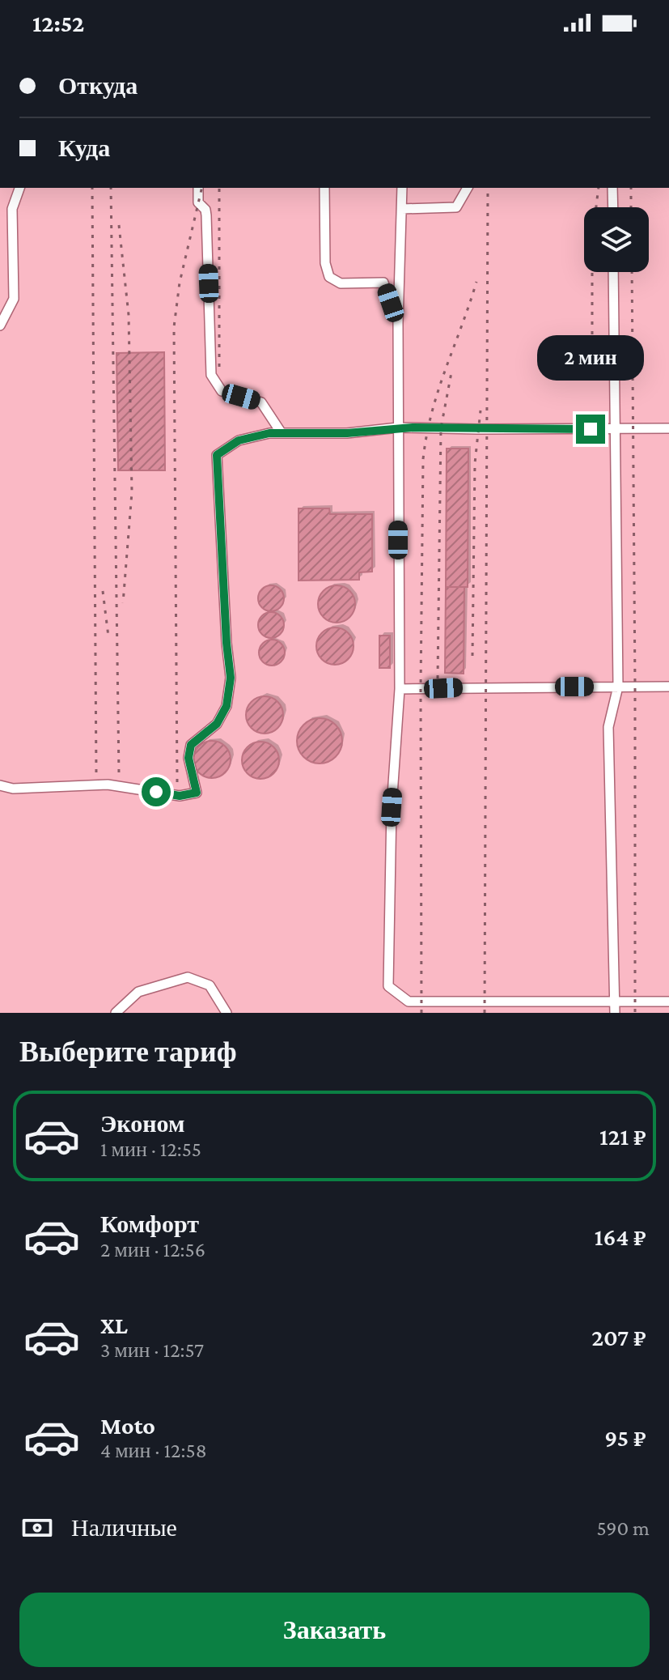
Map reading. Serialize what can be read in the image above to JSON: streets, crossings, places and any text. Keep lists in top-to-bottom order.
{
  "page": {
    "status": "12:52",
    "banner": ["Откуда", "Куда"],
    "bubble": "2 мин",
    "heading": "Выберите тариф",
    "list": [
      {
        "name": "Эконом",
        "note": "1 мин · 12:55",
        "value": "121 ₽"
      },
      {
        "name": "Комфорт",
        "note": "2 мин · 12:56",
        "value": "164 ₽"
      },
      {
        "name": "XL",
        "note": "3 мин · 12:57",
        "value": "207 ₽"
      },
      {
        "name": "Moto",
        "note": "4 мин · 12:58",
        "value": "95 ₽"
      }
    ],
    "pay": ["Наличные", "590 m"],
    "buttons": "Заказать"
  }
}
